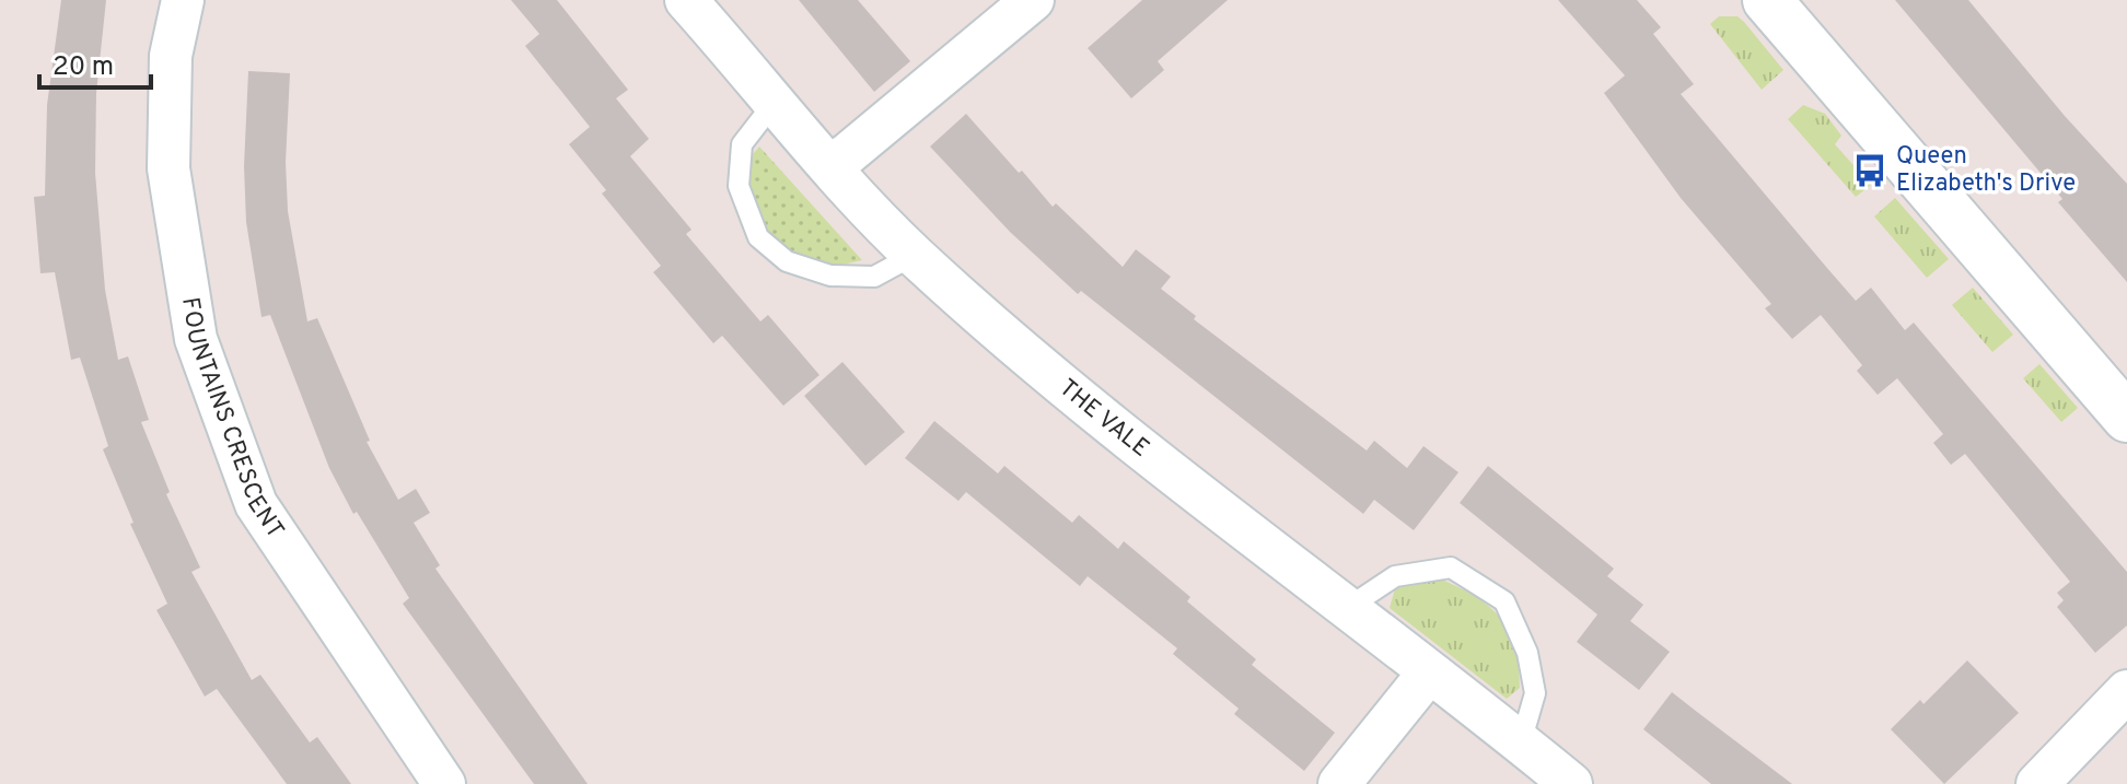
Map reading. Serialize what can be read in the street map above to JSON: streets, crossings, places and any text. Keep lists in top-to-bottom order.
{
  "streets": {
    "street": ["FOUNTAINS CRESCENT", "THE VALE"]
  },
  "places": {
    "bus stop": ["Queen Elizabeth's Drive"]
  },
  "scale_bar": "20 m"
}
